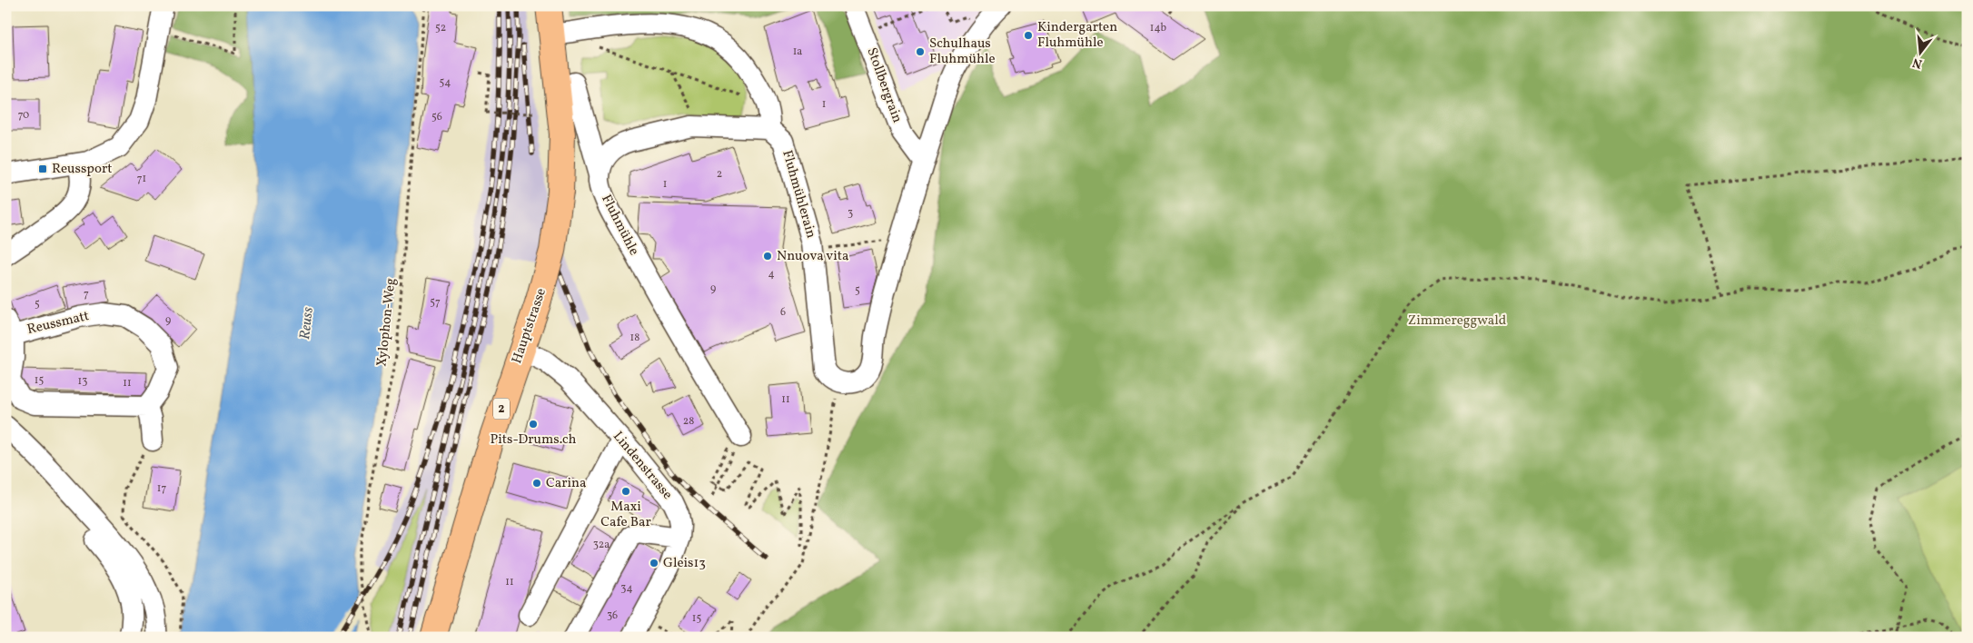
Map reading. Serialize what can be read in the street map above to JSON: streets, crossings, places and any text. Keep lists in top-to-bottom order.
{
  "streets": {
    "main road": ["Hauptstrasse", "2"],
    "street": [
      "Stollbergrain",
      "Fluhmühlerain",
      "Fluhmühle",
      "Reussmatt",
      "Lindenstrasse"
    ],
    "path": ["Xylophon-Weg"]
  },
  "crossings": [
    ["Stollbergrain", "Fluhmühlerain"],
    ["Hauptstrasse", "Lindenstrasse"]
  ],
  "water": ["Reuss"],
  "parks": ["Zimmereggwald"],
  "places": {
    "other": [
      "Kindergarten Fluhmühle",
      "Schulhaus Fluhmühle",
      "Nnuova vita",
      "Pits-Drums.ch",
      "Carina",
      "Maxi Cafe Bar",
      "Gleis13"
    ],
    "transit": ["Reussport"]
  },
  "house_numbers": [
    "52",
    "14b",
    "1a",
    "54",
    "1",
    "70",
    "56",
    "2",
    "71",
    "1",
    "3",
    "4",
    "9",
    "5",
    "7",
    "57",
    "5",
    "6",
    "9",
    "18",
    "15",
    "13",
    "11",
    "11",
    "28",
    "17",
    "32a",
    "11",
    "34",
    "36",
    "15"
  ],
  "north": "bottom"
}
